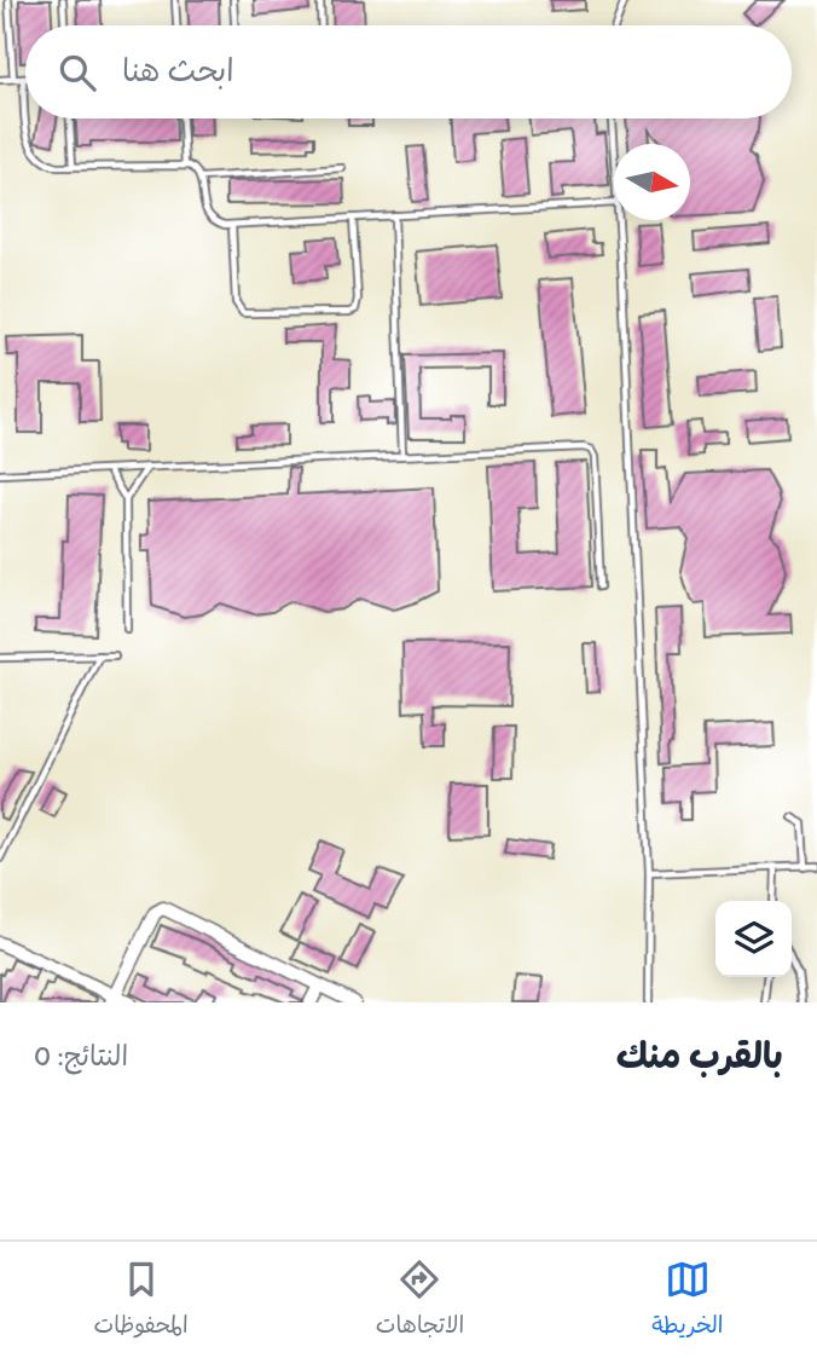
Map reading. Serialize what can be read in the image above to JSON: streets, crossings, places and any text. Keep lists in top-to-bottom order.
{
  "north": "right",
  "page": {
    "search": "ابحث هنا",
    "heading": ["بالقرب منك", "النتائج: 0"],
    "nav": ["الخريطة", "الاتجاهات", "المحفوظات"]
  }
}
